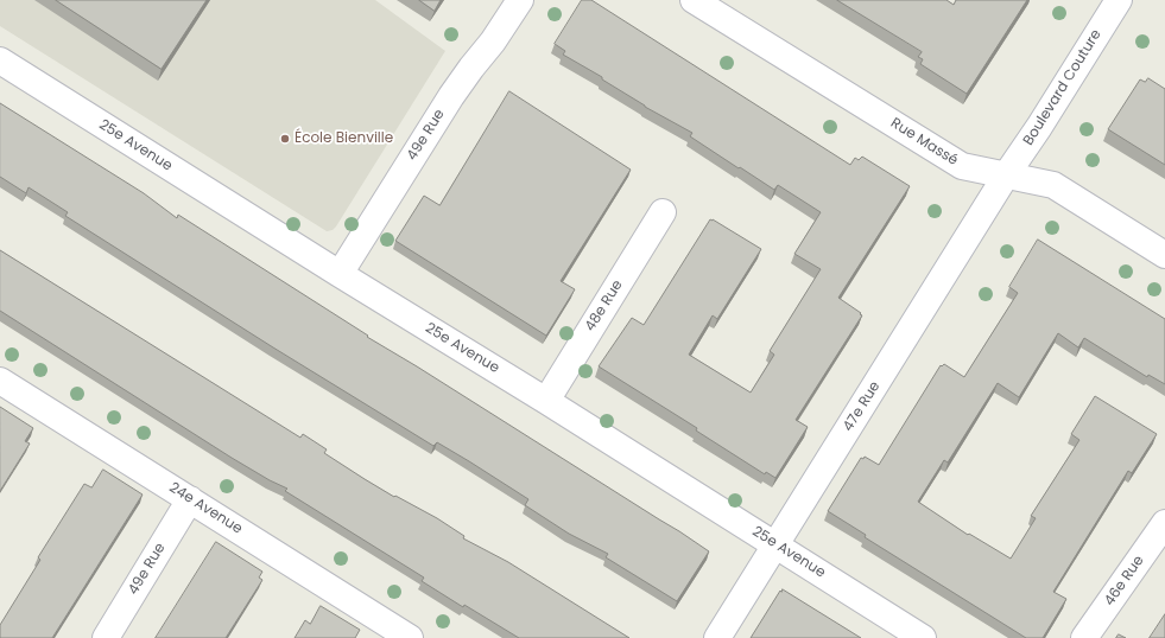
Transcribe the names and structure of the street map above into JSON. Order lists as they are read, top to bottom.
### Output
{
  "streets": {
    "street": [
      "Boulevard Couture",
      "49e Rue",
      "Rue Massé",
      "25e Avenue",
      "48e Rue",
      "47e Rue",
      "24e Avenue",
      "46e Rue"
    ]
  },
  "crossings": [
    ["Boulevard Couture", "Rue Massé"],
    ["Boulevard Couture", "47e Rue"],
    ["49e Rue", "25e Avenue"],
    ["49e Rue", "24e Avenue"],
    ["Rue Massé", "47e Rue"],
    ["25e Avenue", "48e Rue"],
    ["25e Avenue", "47e Rue"]
  ],
  "places": ["École Bienville"]
}
